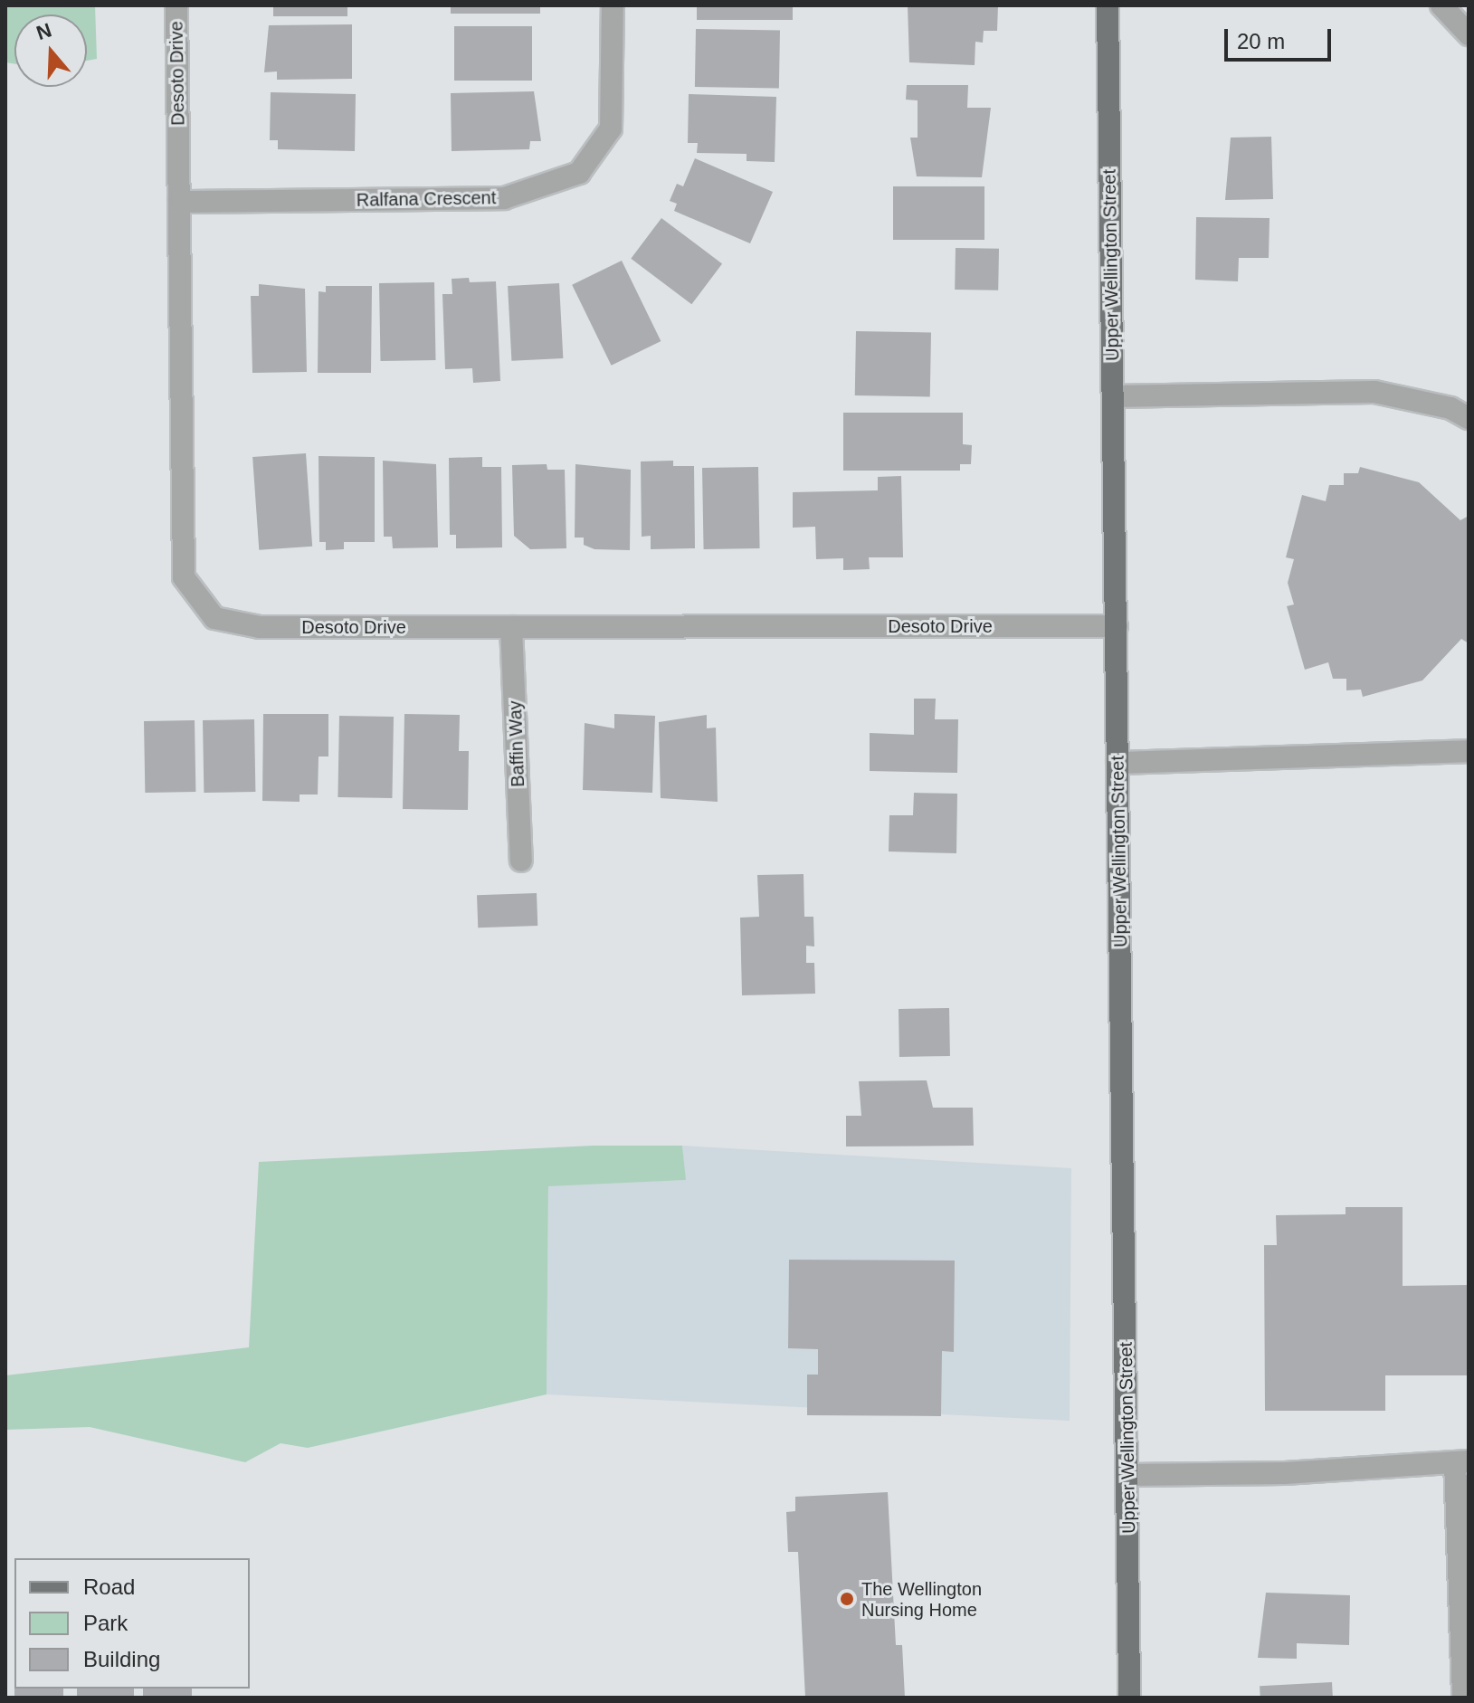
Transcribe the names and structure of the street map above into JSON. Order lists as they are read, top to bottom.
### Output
{
  "streets": {
    "main road": ["Upper Wellington Street"],
    "street": ["Desoto Drive", "Ralfana Crescent", "Baffin Way"]
  },
  "crossings": [
    ["Desoto Drive", "Ralfana Crescent"],
    ["Desoto Drive", "Upper Wellington Street"],
    ["Desoto Drive", "Baffin Way"]
  ],
  "places": ["The Wellington Nursing Home"],
  "legend": ["Road", "Park", "Building"],
  "scale_bar": "20 m",
  "north": "top"
}
